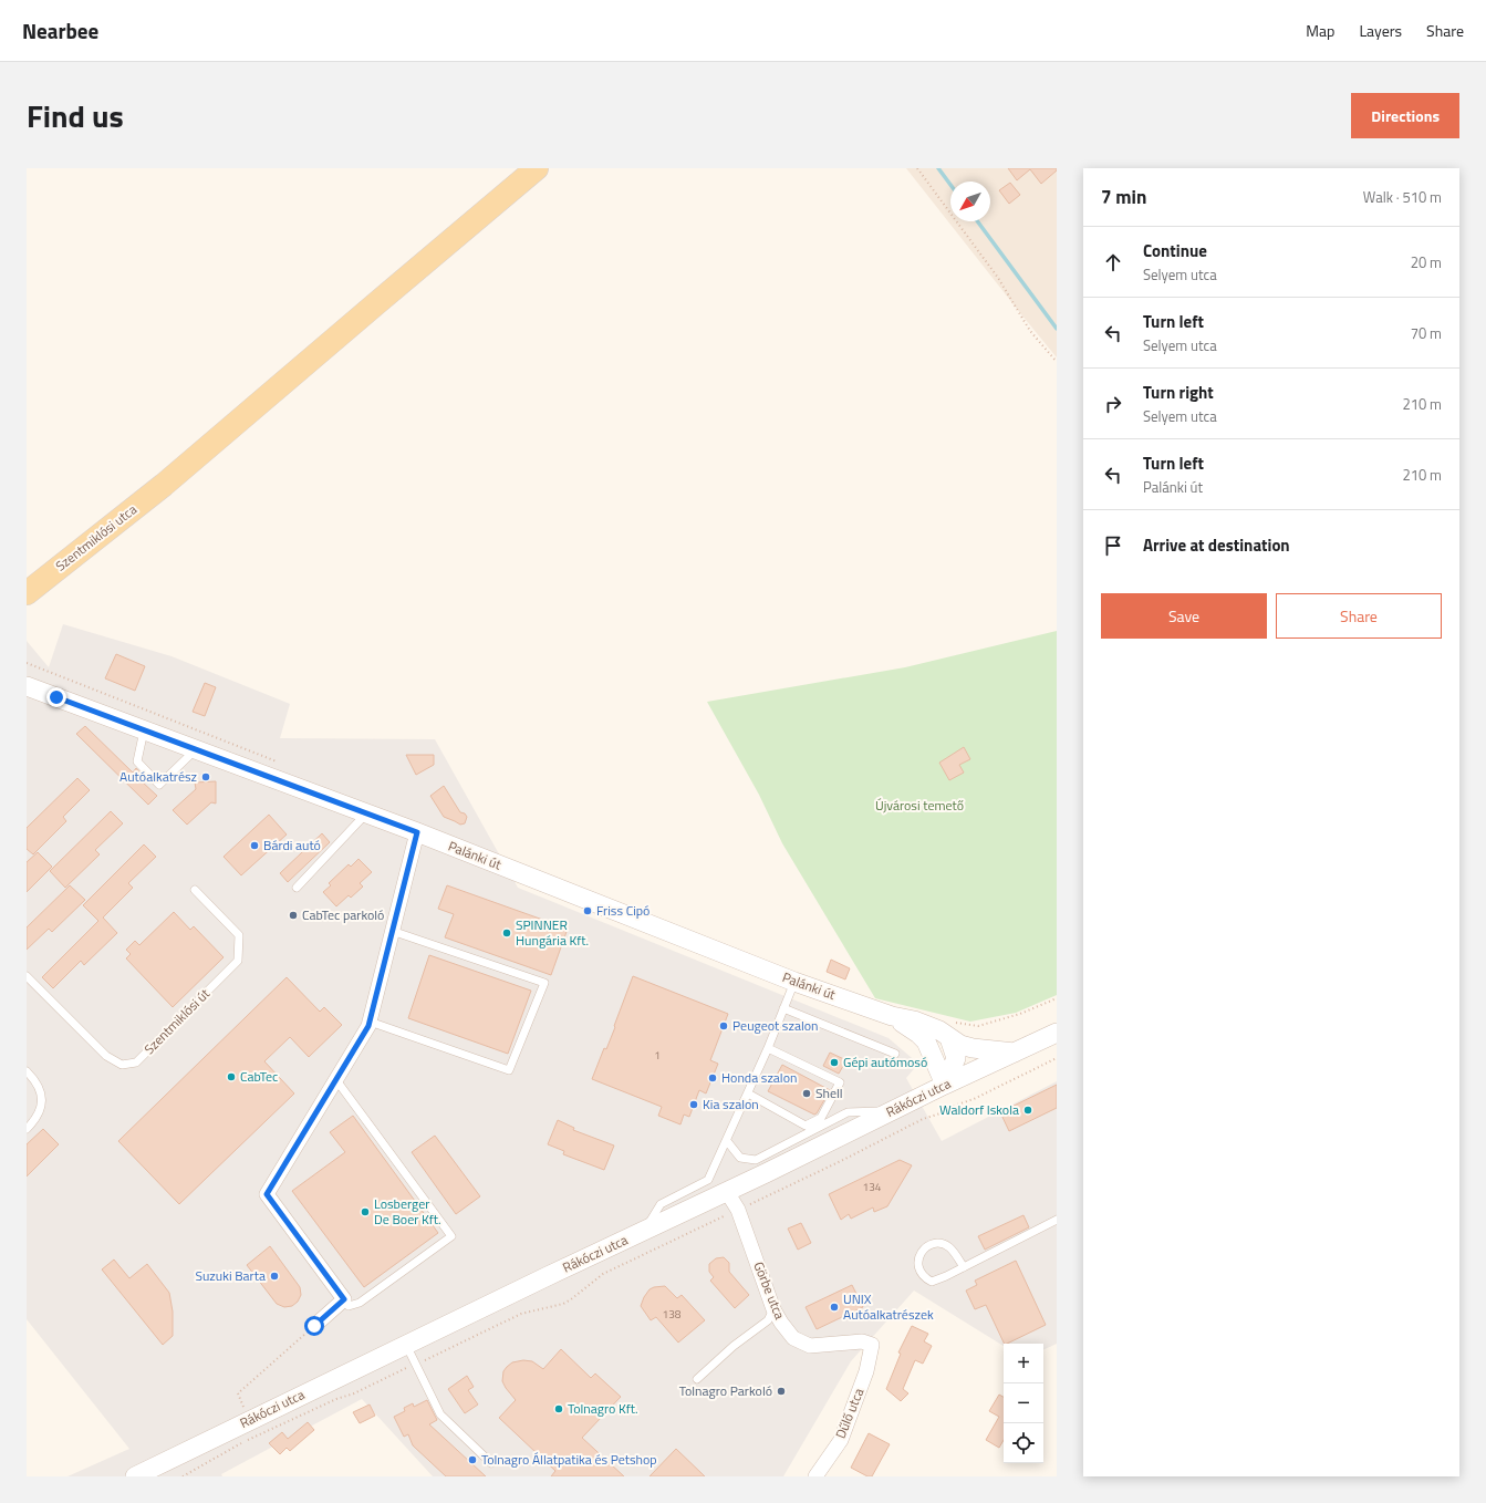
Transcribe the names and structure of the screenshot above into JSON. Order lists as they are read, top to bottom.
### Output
{
  "streets": {
    "main road": ["Szentmiklósi utca"],
    "street": [
      "Palánki út",
      "Rákóczi utca",
      "Görbe utca",
      "Dűlő utca"
    ],
    "lane": ["Szentmiklósi út"]
  },
  "crossings": [
    ["Palánki út", "Rákóczi utca"],
    ["Rákóczi utca", "Görbe utca"],
    ["Görbe utca", "Dűlő utca"]
  ],
  "parks": ["Újvárosi temető"],
  "places": [
    "Autóalkatrész",
    "Bárdi autó",
    "Friss Cipó",
    "CabTec parkoló",
    "SPINNER Hungária Kft.",
    "Peugeot szalon",
    "Gépi autómosó",
    "CabTec",
    "Honda szalon",
    "Shell",
    "Kia szalon",
    "Waldorf Iskola",
    "Losberger De Boer Kft.",
    "Suzuki Barta",
    "UNIX Autóalkatrészek",
    "Tolnagro Parkoló",
    "Tolnagro Kft.",
    "Tolnagro Állatpatika és Petshop"
  ],
  "house_numbers": ["1", "134", "138"],
  "north": "bottom left",
  "page": {
    "header": "Nearbee",
    "nav": ["Map", "Layers", "Share"],
    "title": "Find us",
    "buttons": [
      "Directions",
      ["Save", "Share"]
    ],
    "heading": ["7 min", "Walk · 510 m"],
    "list": [
      ["Continue", "Selyem utca", "20 m"],
      ["Turn left", "Selyem utca", "70 m"],
      ["Turn right", "Selyem utca", "210 m"],
      ["Turn left", "Palánki út", "210 m"],
      "Arrive at destination"
    ],
    "map_buttons": ["+", "−"]
  }
}
